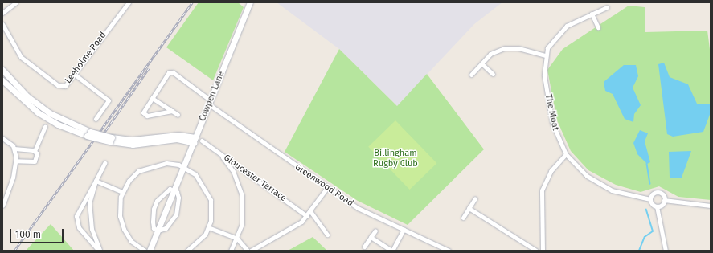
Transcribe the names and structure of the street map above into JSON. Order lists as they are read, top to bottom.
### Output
{
  "streets": {
    "street": [
      "Leeholme Road",
      "Cowpen Lane",
      "The Moat",
      "Gloucester Terrace",
      "Greenwood Road"
    ]
  },
  "crossings": [
    ["Cowpen Lane", "Greenwood Road"]
  ],
  "parks": ["Billingham Rugby Club"],
  "scale_bar": "100 m"
}
